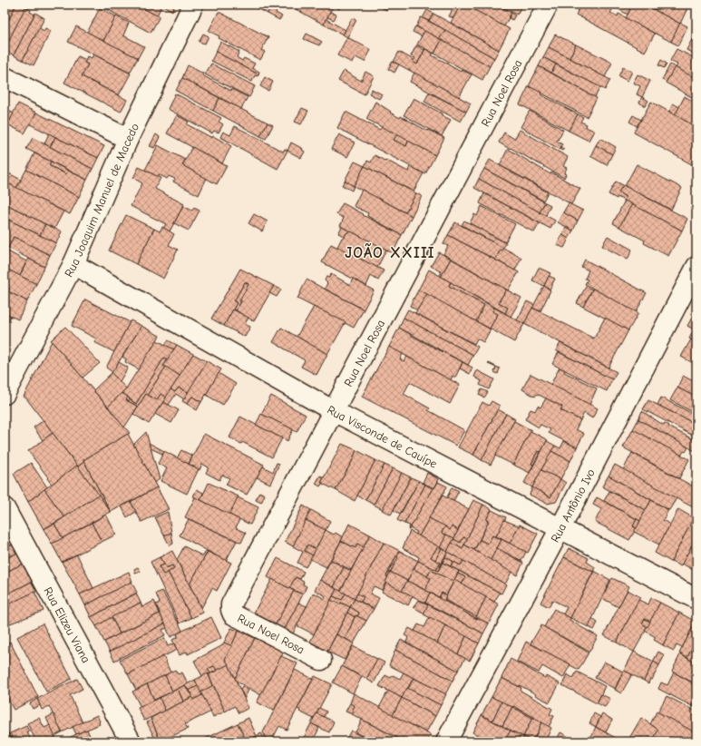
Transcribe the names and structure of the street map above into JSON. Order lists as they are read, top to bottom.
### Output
{
  "streets": {
    "street": [
      "Rua Noel Rosa",
      "Rua Joaquim Manuel de Macedo",
      "Rua Visconde de Cauípe",
      "Rua Antônio Ivo",
      "Rua Elizeu Viana"
    ]
  },
  "crossings": [
    ["Rua Noel Rosa", "Rua Visconde de Cauípe"],
    ["Rua Joaquim Manuel de Macedo", "Rua Visconde de Cauípe"],
    ["Rua Visconde de Cauípe", "Rua Antônio Ivo"]
  ],
  "districts": ["JOÃO XXIII"]
}
